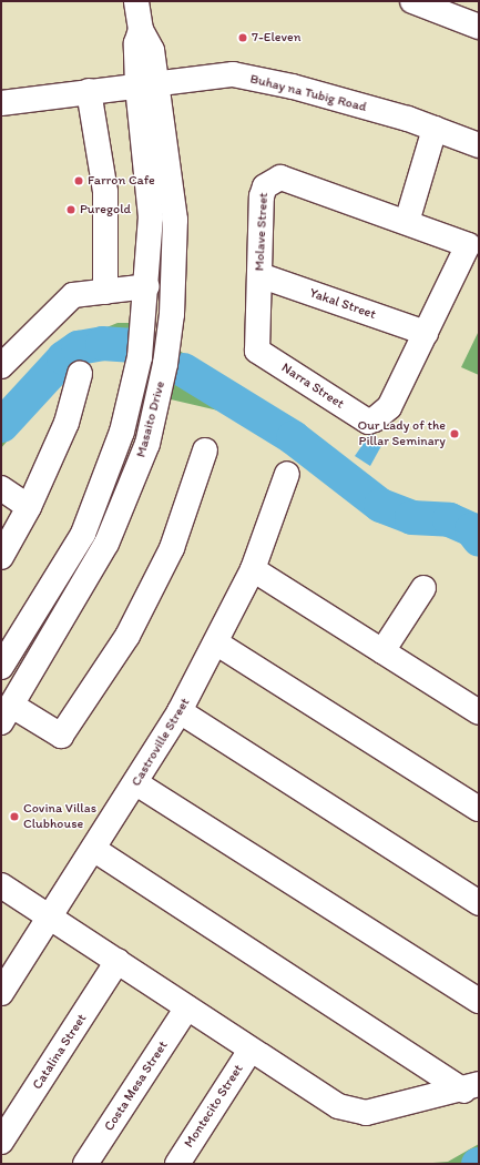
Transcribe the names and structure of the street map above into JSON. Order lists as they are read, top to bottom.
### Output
{
  "streets": {
    "street": [
      "Buhay na Tubig Road",
      "Molave Street",
      "Yakal Street",
      "Narra Street",
      "Masaito Drive",
      "Castroville Street",
      "Catalina Street",
      "Costa Mesa Street",
      "Montecito Street"
    ]
  },
  "crossings": [
    ["Buhay na Tubig Road", "Masaito Drive"],
    ["Molave Street", "Yakal Street"],
    ["Molave Street", "Narra Street"]
  ],
  "places": [
    "7-Eleven",
    "Farron Cafe",
    "Puregold",
    "Our Lady of the Pillar Seminary",
    "Covina Villas Clubhouse"
  ]
}
